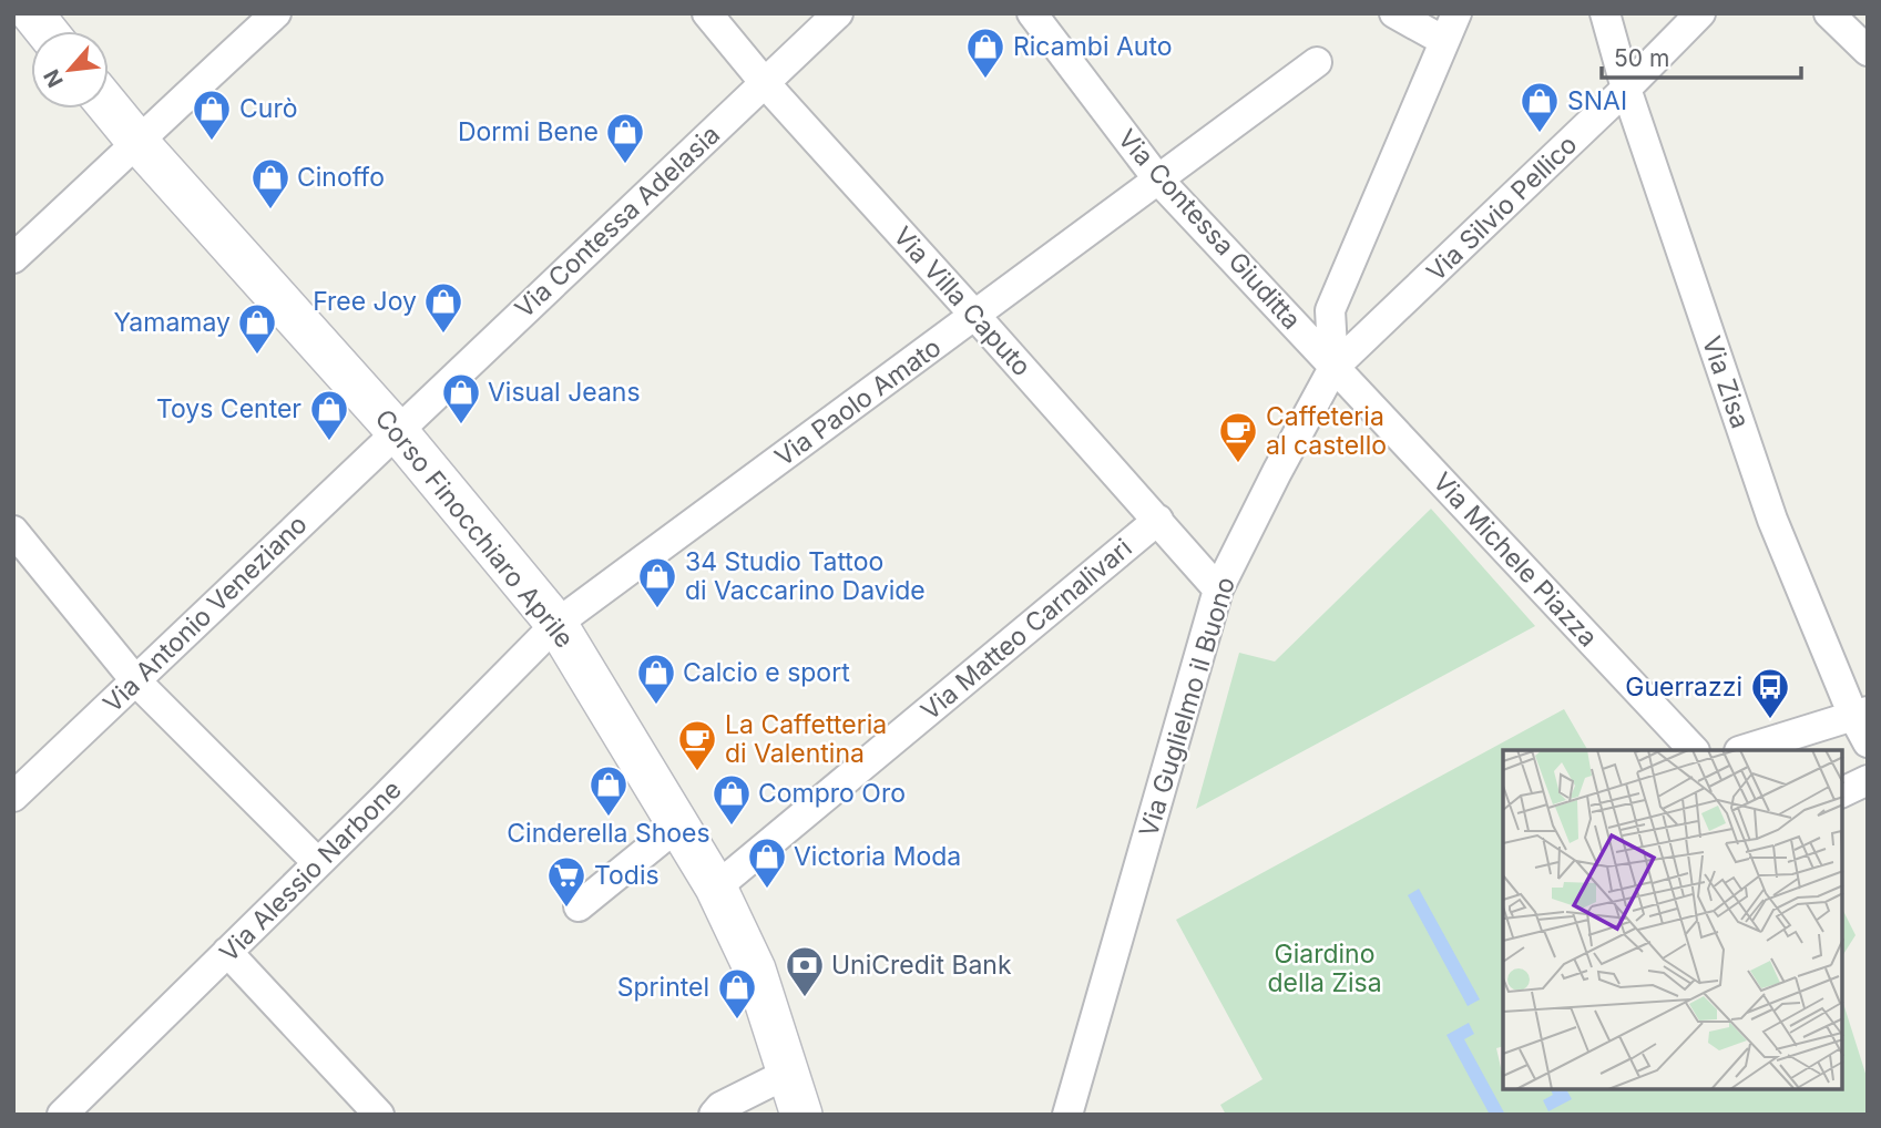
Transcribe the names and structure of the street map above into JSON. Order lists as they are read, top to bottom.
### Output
{
  "streets": {
    "street": [
      "Via Silvio Pellico",
      "Via Contessa Adelasia",
      "Via Contessa Giuditta",
      "Via Villa Caputo",
      "Via Zisa",
      "Via Paolo Amato",
      "Corso Finocchiaro Aprile",
      "Via Michele Piazza",
      "Via Antonio Veneziano",
      "Via Matteo Carnalivari",
      "Via Guglielmo il Buono",
      "Via Alessio Narbone"
    ]
  },
  "crossings": [
    ["Via Silvio Pellico", "Via Contessa Giuditta"],
    ["Via Silvio Pellico", "Via Zisa"],
    ["Via Silvio Pellico", "Via Michele Piazza"],
    ["Via Silvio Pellico", "Via Guglielmo il Buono"],
    ["Via Contessa Adelasia", "Via Villa Caputo"],
    ["Via Contessa Adelasia", "Corso Finocchiaro Aprile"],
    ["Via Contessa Adelasia", "Via Antonio Veneziano"],
    ["Via Contessa Giuditta", "Via Paolo Amato"],
    ["Via Contessa Giuditta", "Via Michele Piazza"],
    ["Via Contessa Giuditta", "Via Guglielmo il Buono"],
    ["Via Villa Caputo", "Via Paolo Amato"],
    ["Via Villa Caputo", "Via Matteo Carnalivari"],
    ["Via Villa Caputo", "Via Guglielmo il Buono"],
    ["Via Paolo Amato", "Corso Finocchiaro Aprile"],
    ["Via Paolo Amato", "Via Alessio Narbone"],
    ["Corso Finocchiaro Aprile", "Via Antonio Veneziano"],
    ["Corso Finocchiaro Aprile", "Via Matteo Carnalivari"],
    ["Corso Finocchiaro Aprile", "Via Alessio Narbone"],
    ["Via Michele Piazza", "Via Guglielmo il Buono"]
  ],
  "parks": ["Giardino della Zisa"],
  "places": {
    "shop": [
      "Ricambi Auto",
      "SNAI",
      "Curò",
      "Dormi Bene",
      "Cinoffo",
      "Free Joy",
      "Yamamay",
      "Visual Jeans",
      "Toys Center",
      "34 Studio Tattoo di Vaccarino Davide",
      "Calcio e sport",
      "Cinderella Shoes",
      "Compro Oro",
      "Victoria Moda",
      "Sprintel"
    ],
    "cafe": ["Caffeteria al castello", "La Caffetteria di Valentina"],
    "bus stop": ["Guerrazzi"],
    "supermarket": ["Todis"],
    "bank": ["UniCredit Bank"]
  },
  "scale_bar": "50 m",
  "north": "bottom left"
}
